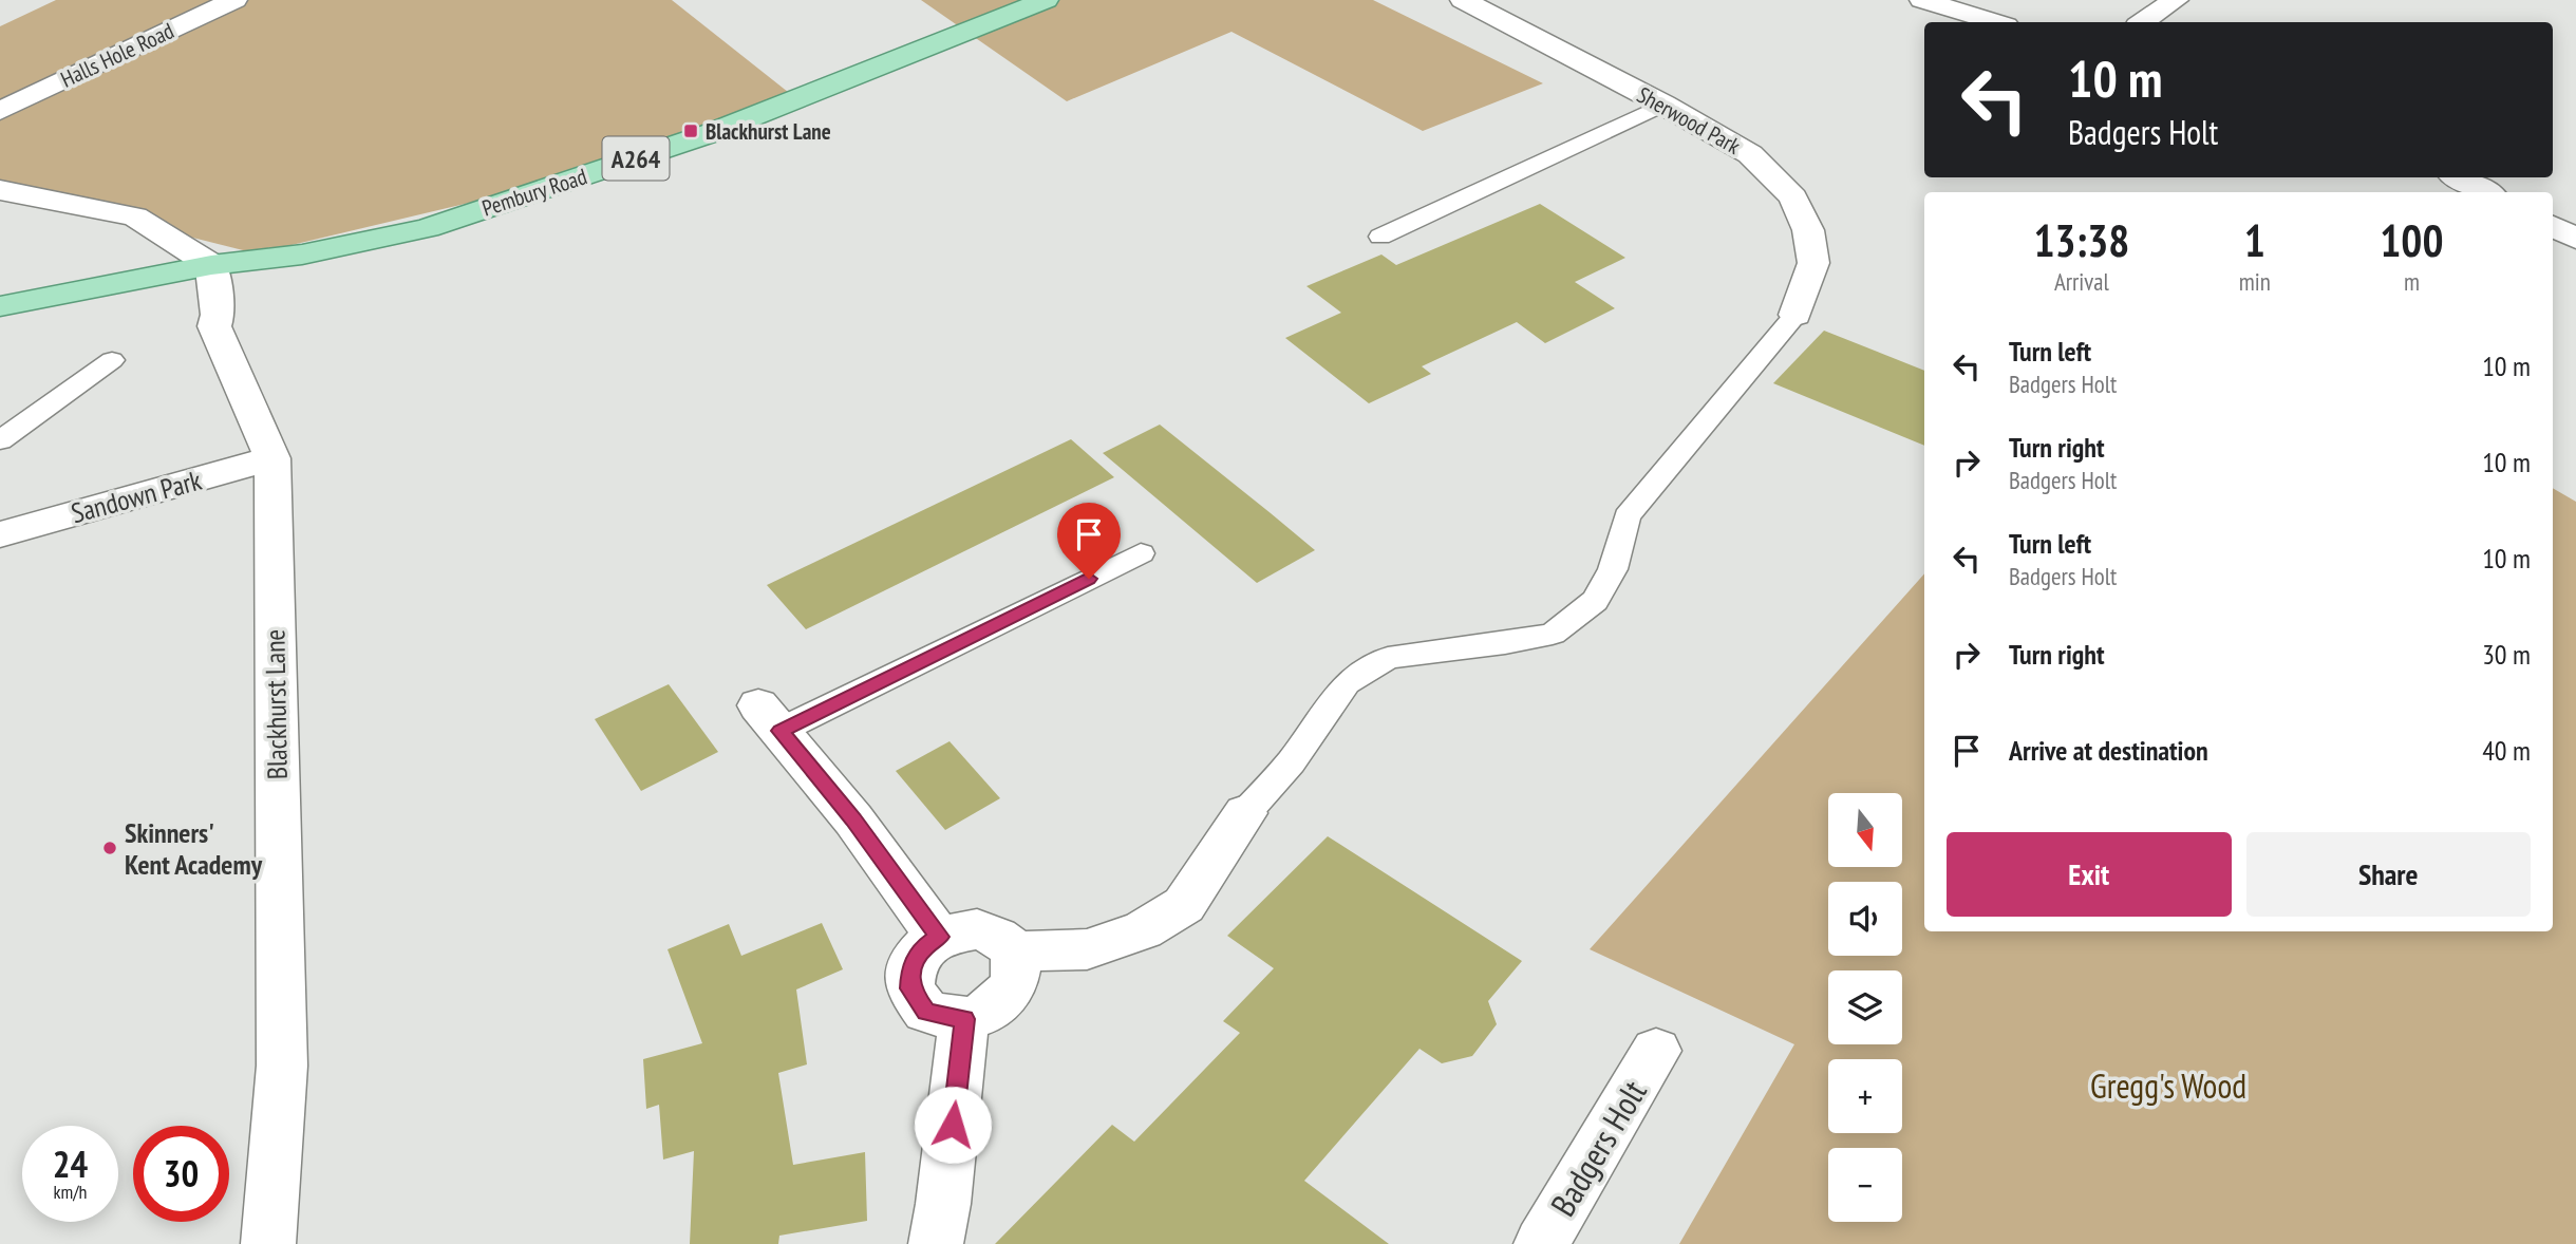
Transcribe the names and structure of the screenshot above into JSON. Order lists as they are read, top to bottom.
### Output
{
  "streets": {
    "main road": ["A264", "Pembury Road"],
    "street": [
      "Halls Hole Road",
      "Sherwood Park",
      "Sandown Park",
      "Blackhurst Lane",
      "Badgers Holt"
    ]
  },
  "crossings": [
    ["Pembury Road", "Blackhurst Lane"],
    ["Sandown Park", "Blackhurst Lane"]
  ],
  "parks": ["Gregg's Wood"],
  "places": {
    "transit": ["Blackhurst Lane"],
    "other": ["Skinners' Kent Academy"]
  },
  "north": "bottom",
  "page": {
    "turn": ["10 m", "Badgers Holt"],
    "eta": [
      "13:38",
      "Arrival",
      "1",
      "min",
      "100",
      "m"
    ],
    "list": [
      {
        "name": "Turn left",
        "note": "Badgers Holt",
        "value": "10 m"
      },
      {
        "name": "Turn right",
        "note": "Badgers Holt",
        "value": "10 m"
      },
      {
        "name": "Turn left",
        "note": "Badgers Holt",
        "value": "10 m"
      },
      {
        "name": "Turn right",
        "value": "30 m"
      },
      {
        "name": "Arrive at destination",
        "value": "40 m"
      }
    ],
    "map_buttons": ["+", "−"],
    "buttons": ["Exit", "Share"],
    "speed": "24 km/h",
    "limit": "30"
  }
}
